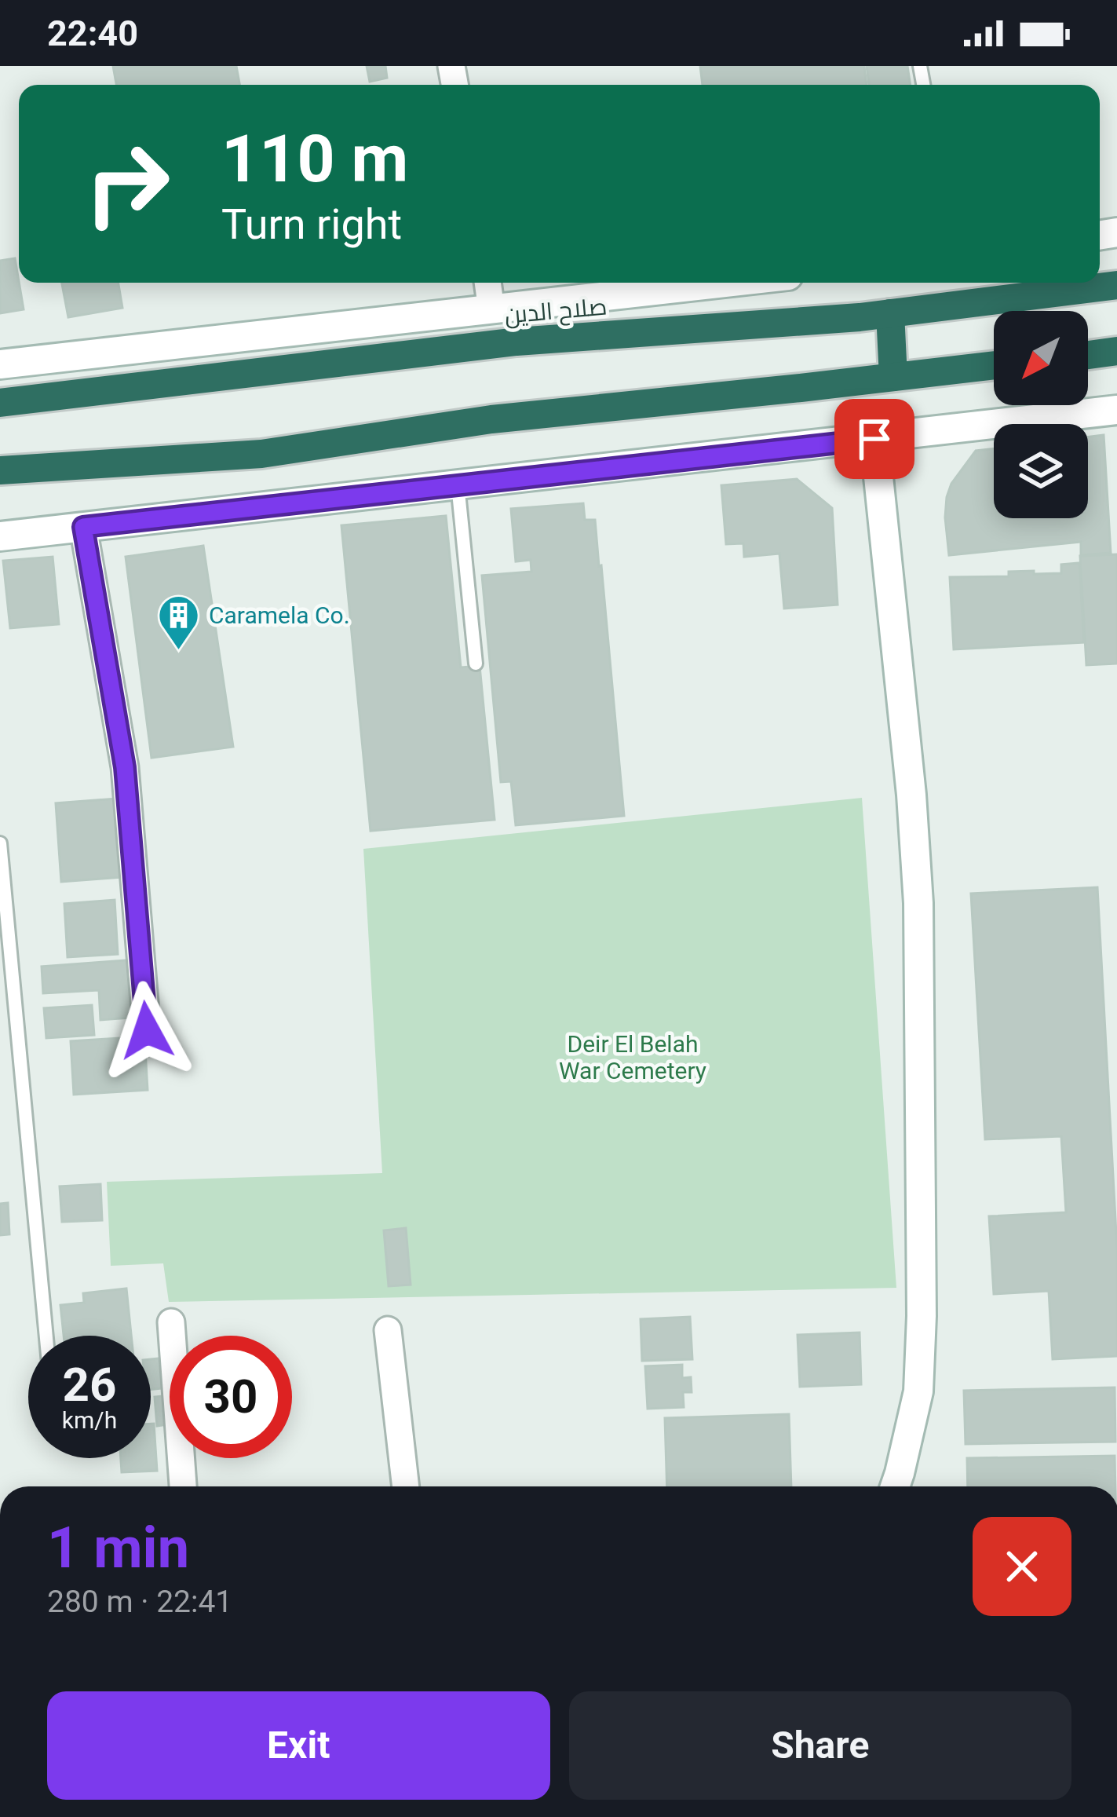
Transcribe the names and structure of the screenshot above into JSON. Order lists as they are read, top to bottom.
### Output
{
  "streets": {
    "highway": ["صلاح الدين"]
  },
  "parks": ["Deir El Belah War Cemetery"],
  "places": {
    "building": ["Caramela Co."]
  },
  "north": "bottom left",
  "page": {
    "status": "22:40",
    "turn": ["110 m", "Turn right"],
    "speed": "26 km/h",
    "limit": "30",
    "heading": ["1 min", "280 m · 22:41"],
    "buttons": ["Exit", "Share"]
  }
}
